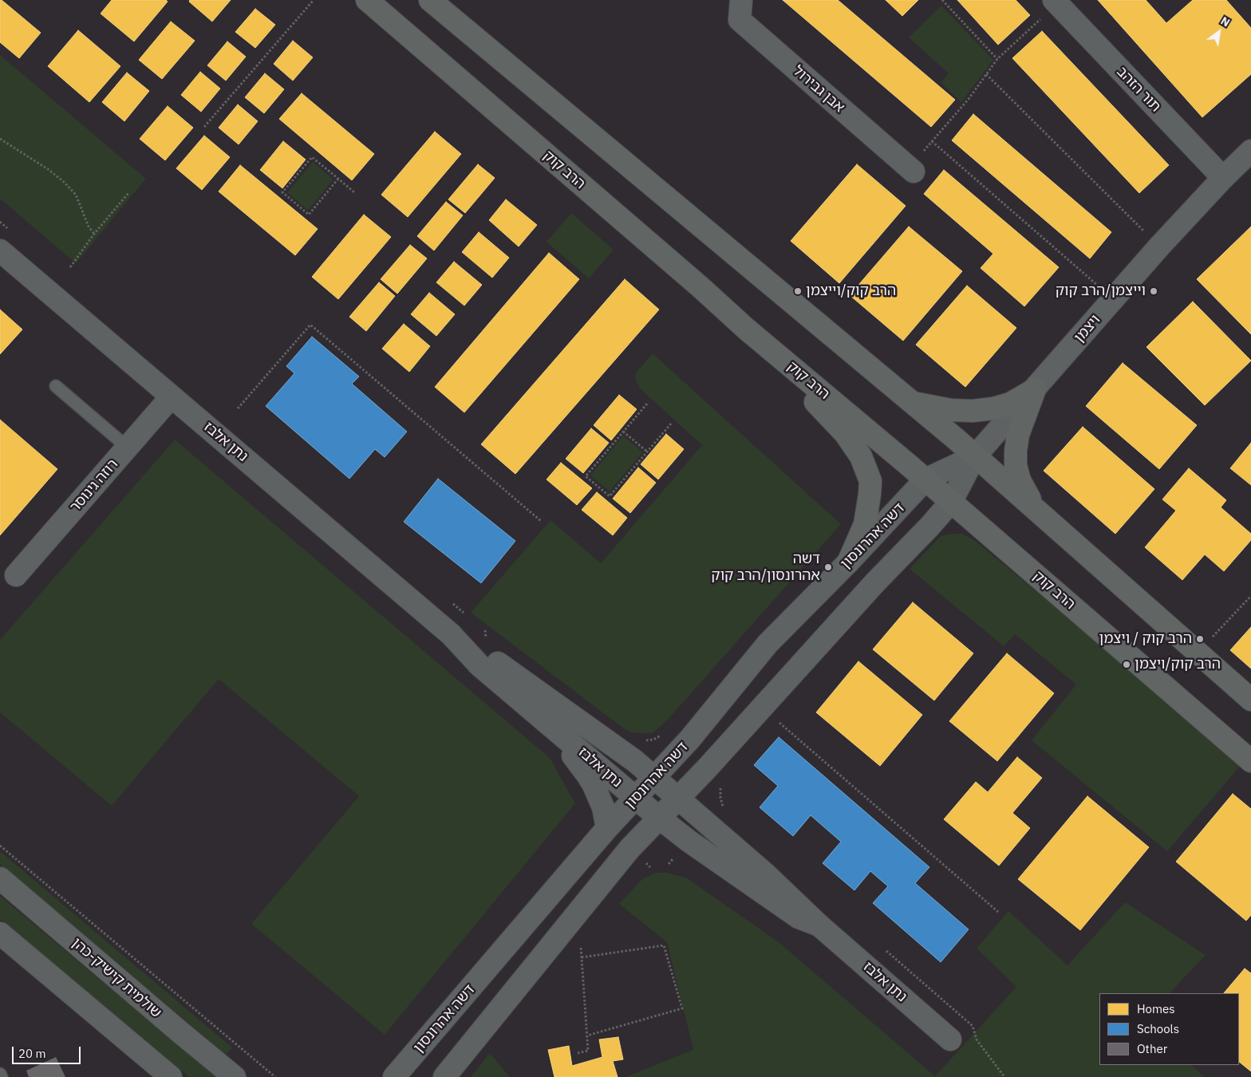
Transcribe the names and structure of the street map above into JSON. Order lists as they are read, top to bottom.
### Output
{
  "streets": {
    "main road": ["הרב קוק"],
    "street": [
      "אבן גבירול",
      "תור הזהב",
      "ויצמן",
      "נתן אלבז",
      "רוזה גינוסר",
      "דשה אהרונסון",
      "שולמית קישיק-כהן"
    ]
  },
  "crossings": [
    ["תור הזהב", "ויצמן"],
    ["הרב קוק", "ויצמן"],
    ["הרב קוק", "דשה אהרונסון"],
    ["ויצמן", "דשה אהרונסון"],
    ["נתן אלבז", "רוזה גינוסר"],
    ["נתן אלבז", "דשה אהרונסון"]
  ],
  "places": [
    "הרב קוק/וייצמן",
    "וייצמן/הרב קוק",
    "דשה אהרונסון/הרב קוק",
    "הרב קוק / ויצמן",
    "הרב קוק/ויצמן"
  ],
  "legend": ["Homes", "Schools", "Other"],
  "scale_bar": "20 m",
  "north": "top right"
}
